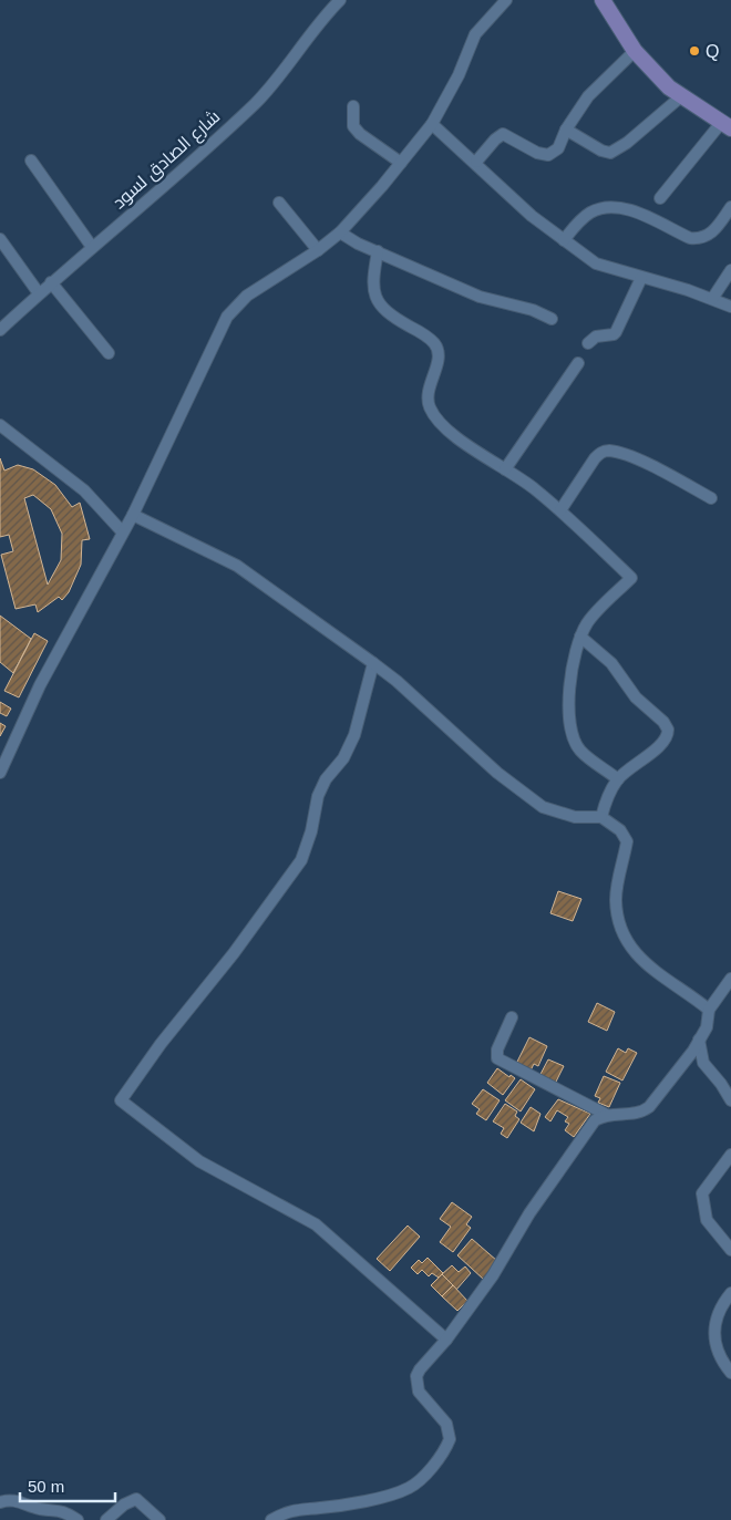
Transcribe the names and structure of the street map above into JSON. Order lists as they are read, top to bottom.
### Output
{
  "streets": {
    "street": ["شارع الصادق لسود"]
  },
  "places": ["Q"],
  "scale_bar": "50 m"
}
